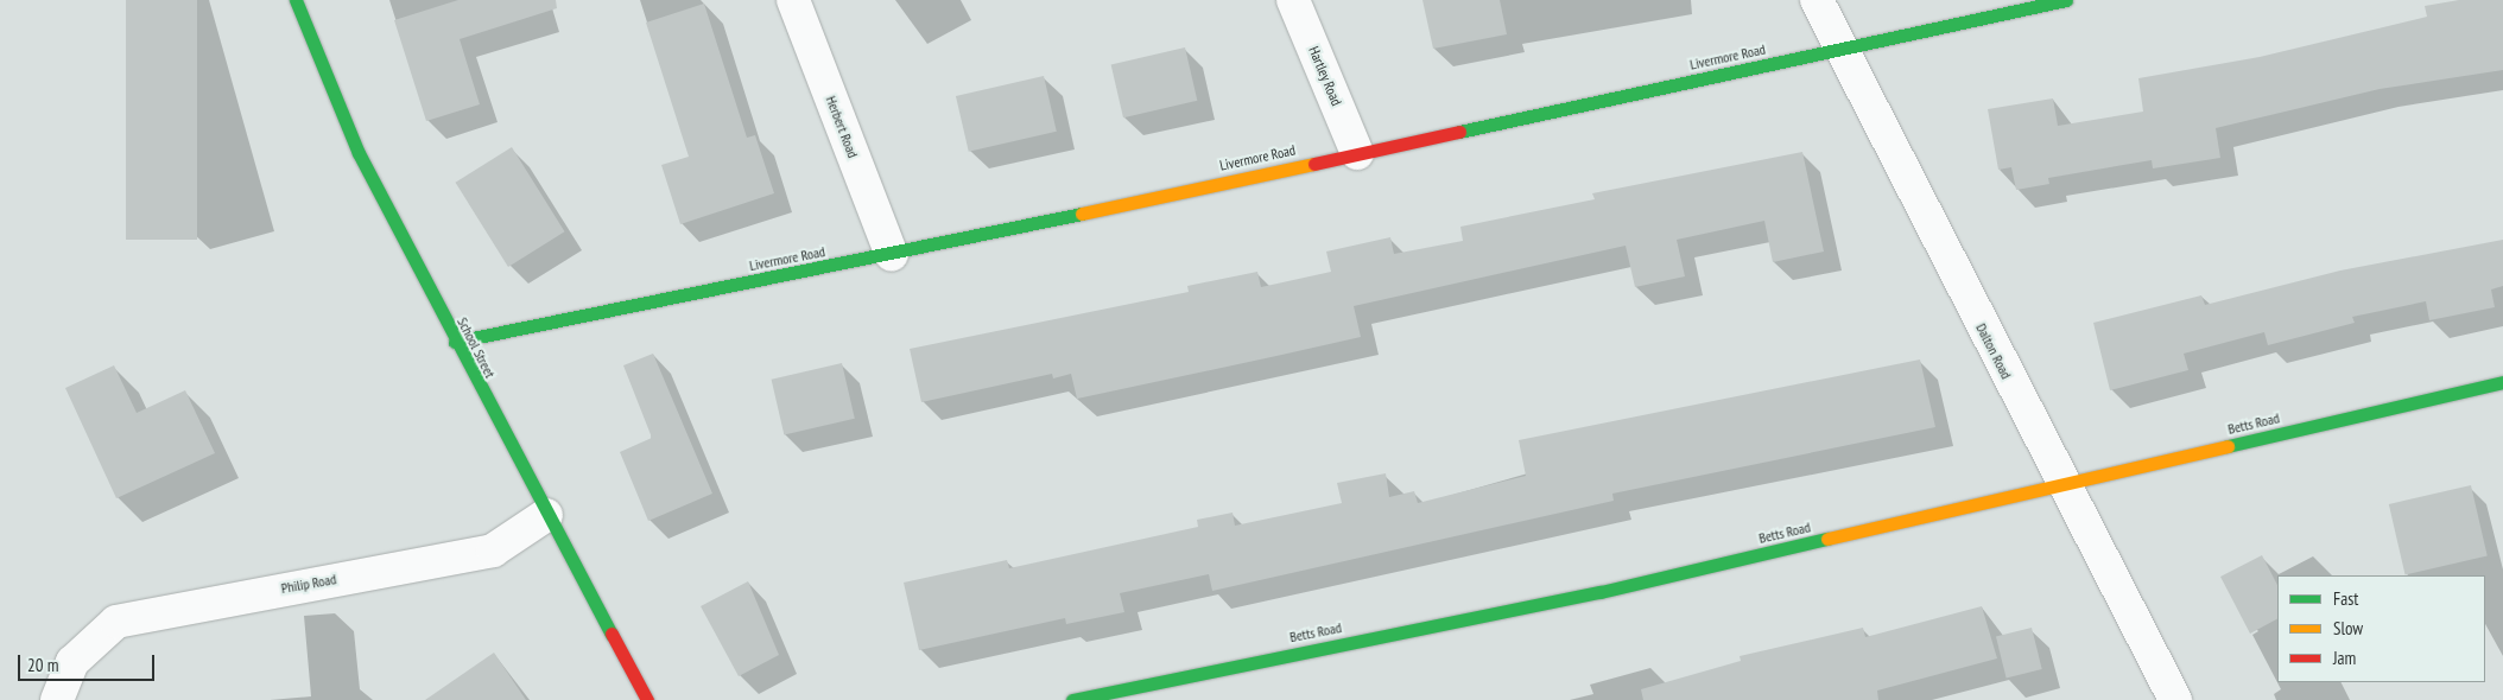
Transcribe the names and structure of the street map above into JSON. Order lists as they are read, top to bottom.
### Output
{
  "streets": {
    "street": [
      "Livermore Road",
      "Hartley Road",
      "Herbert Road",
      "School Street",
      "Dalton Road",
      "Betts Road",
      "Philip Road"
    ]
  },
  "crossings": [
    ["Livermore Road", "Hartley Road"],
    ["Livermore Road", "Herbert Road"],
    ["Livermore Road", "School Street"],
    ["Livermore Road", "Dalton Road"],
    ["School Street", "Philip Road"],
    ["Dalton Road", "Betts Road"]
  ],
  "legend": ["Fast", "Slow", "Jam"],
  "scale_bar": "20 m"
}
